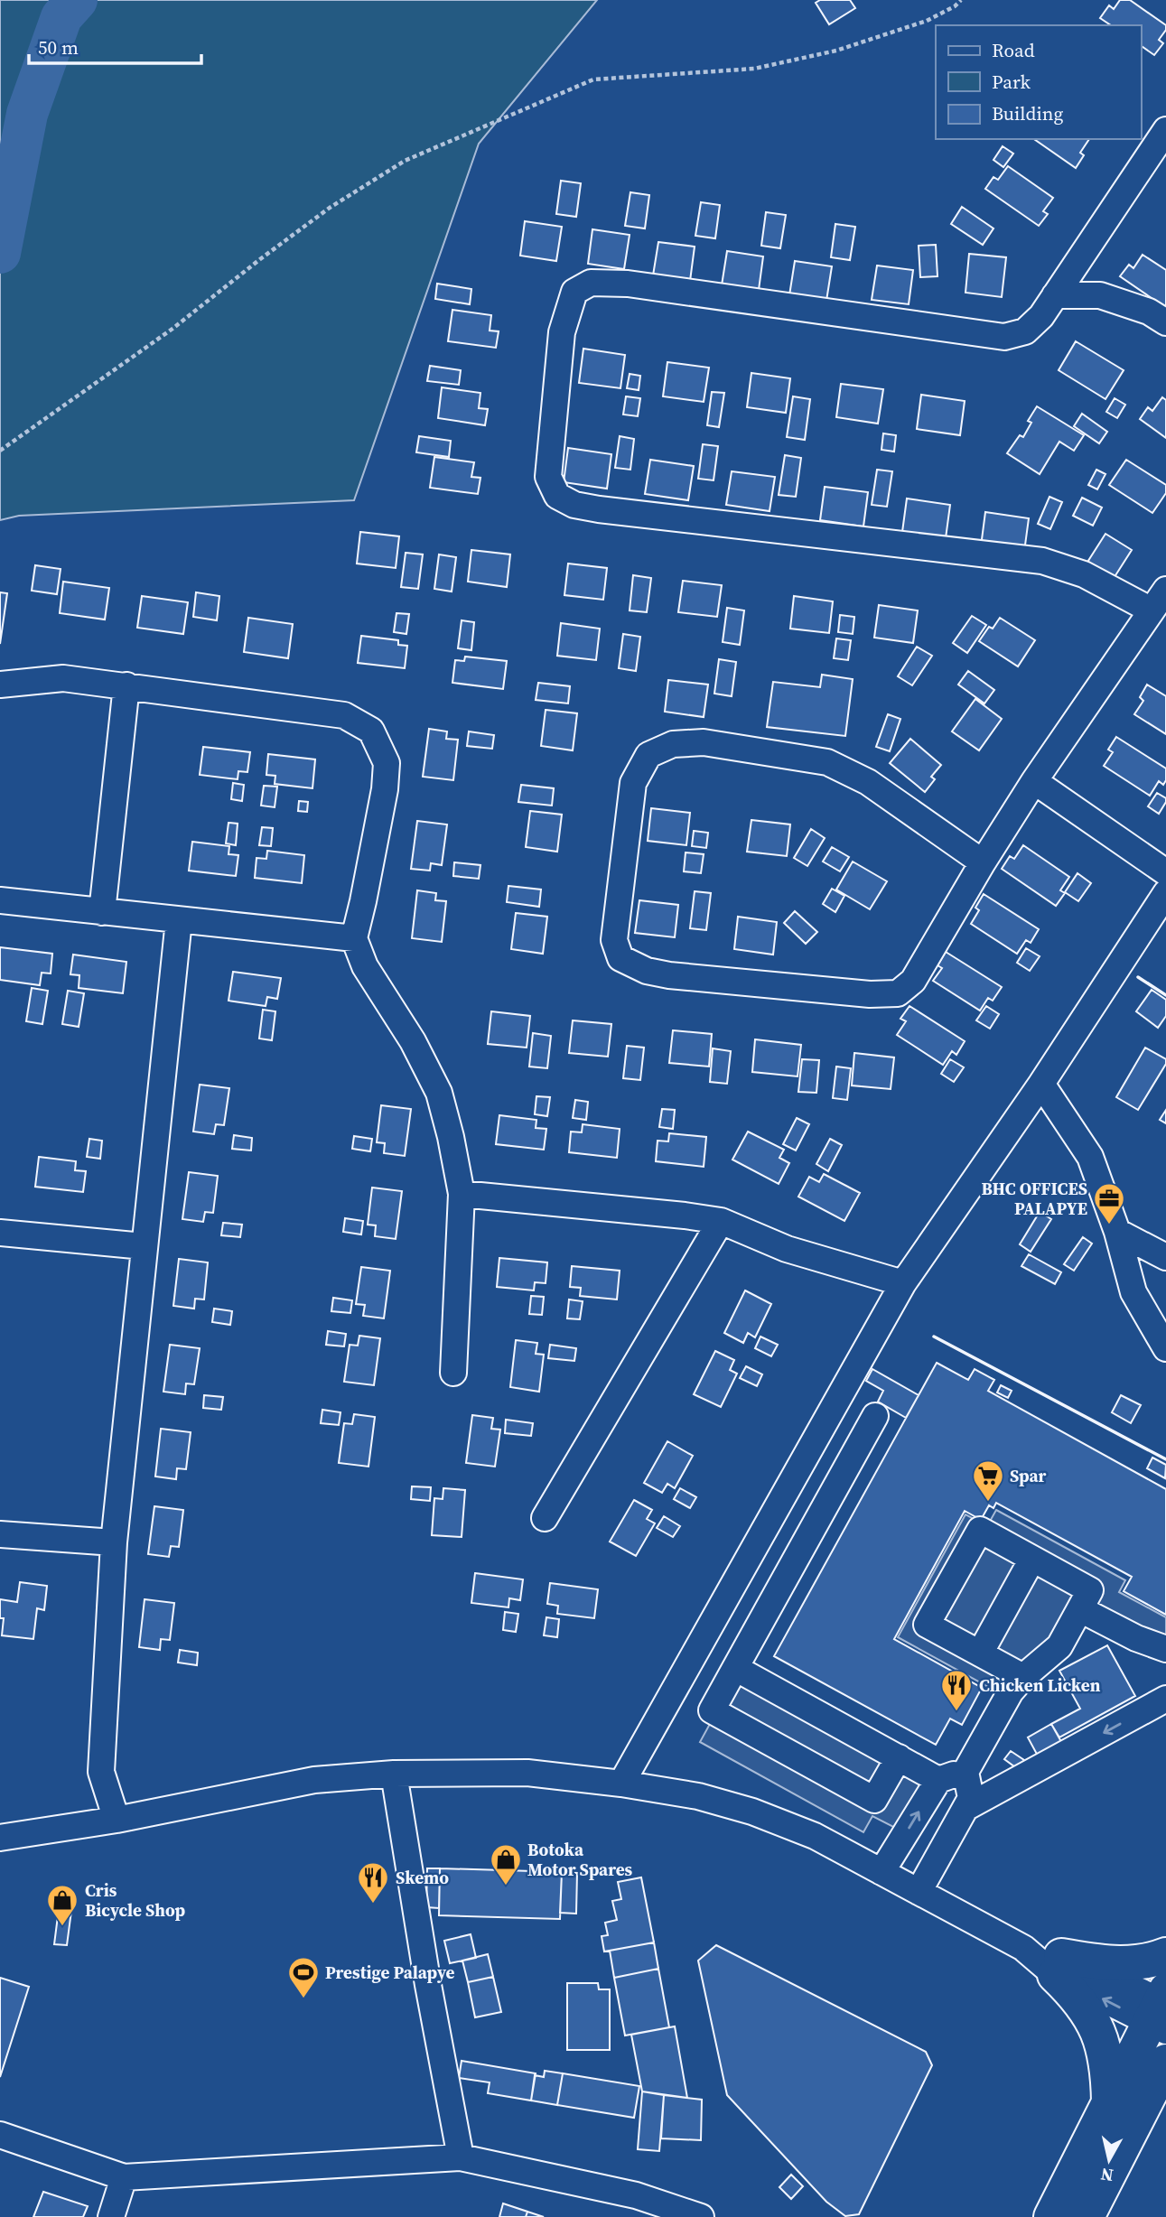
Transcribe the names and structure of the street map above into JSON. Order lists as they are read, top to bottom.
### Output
{
  "places": {
    "office": ["BHC OFFICES PALAPYE"],
    "supermarket": ["Spar"],
    "restaurant": ["Chicken Licken", "Skemo"],
    "shop": ["Botoka Motor Spares", "Cris Bicycle Shop"],
    "sports": ["Prestige Palapye"]
  },
  "legend": ["Road", "Park", "Building"],
  "scale_bar": "50 m",
  "north": "bottom"
}
